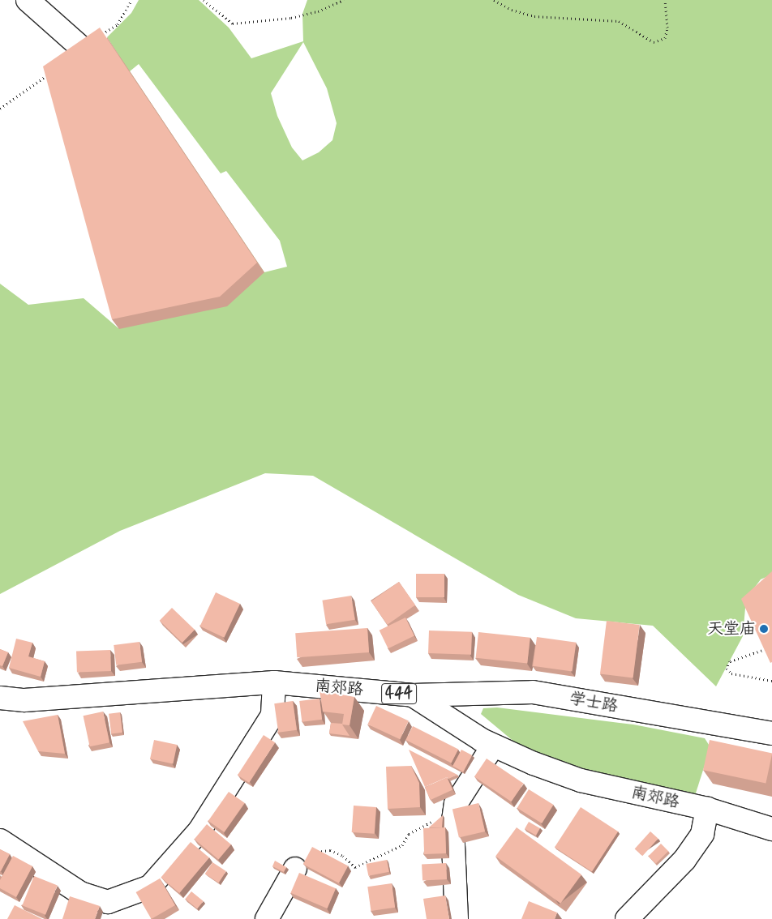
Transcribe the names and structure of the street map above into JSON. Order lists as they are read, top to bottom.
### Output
{
  "streets": {
    "main road": ["南郊路", "444", "学士路"]
  },
  "crossings": [
    ["南郊路", "学士路"]
  ],
  "places": ["天堂庙"]
}
